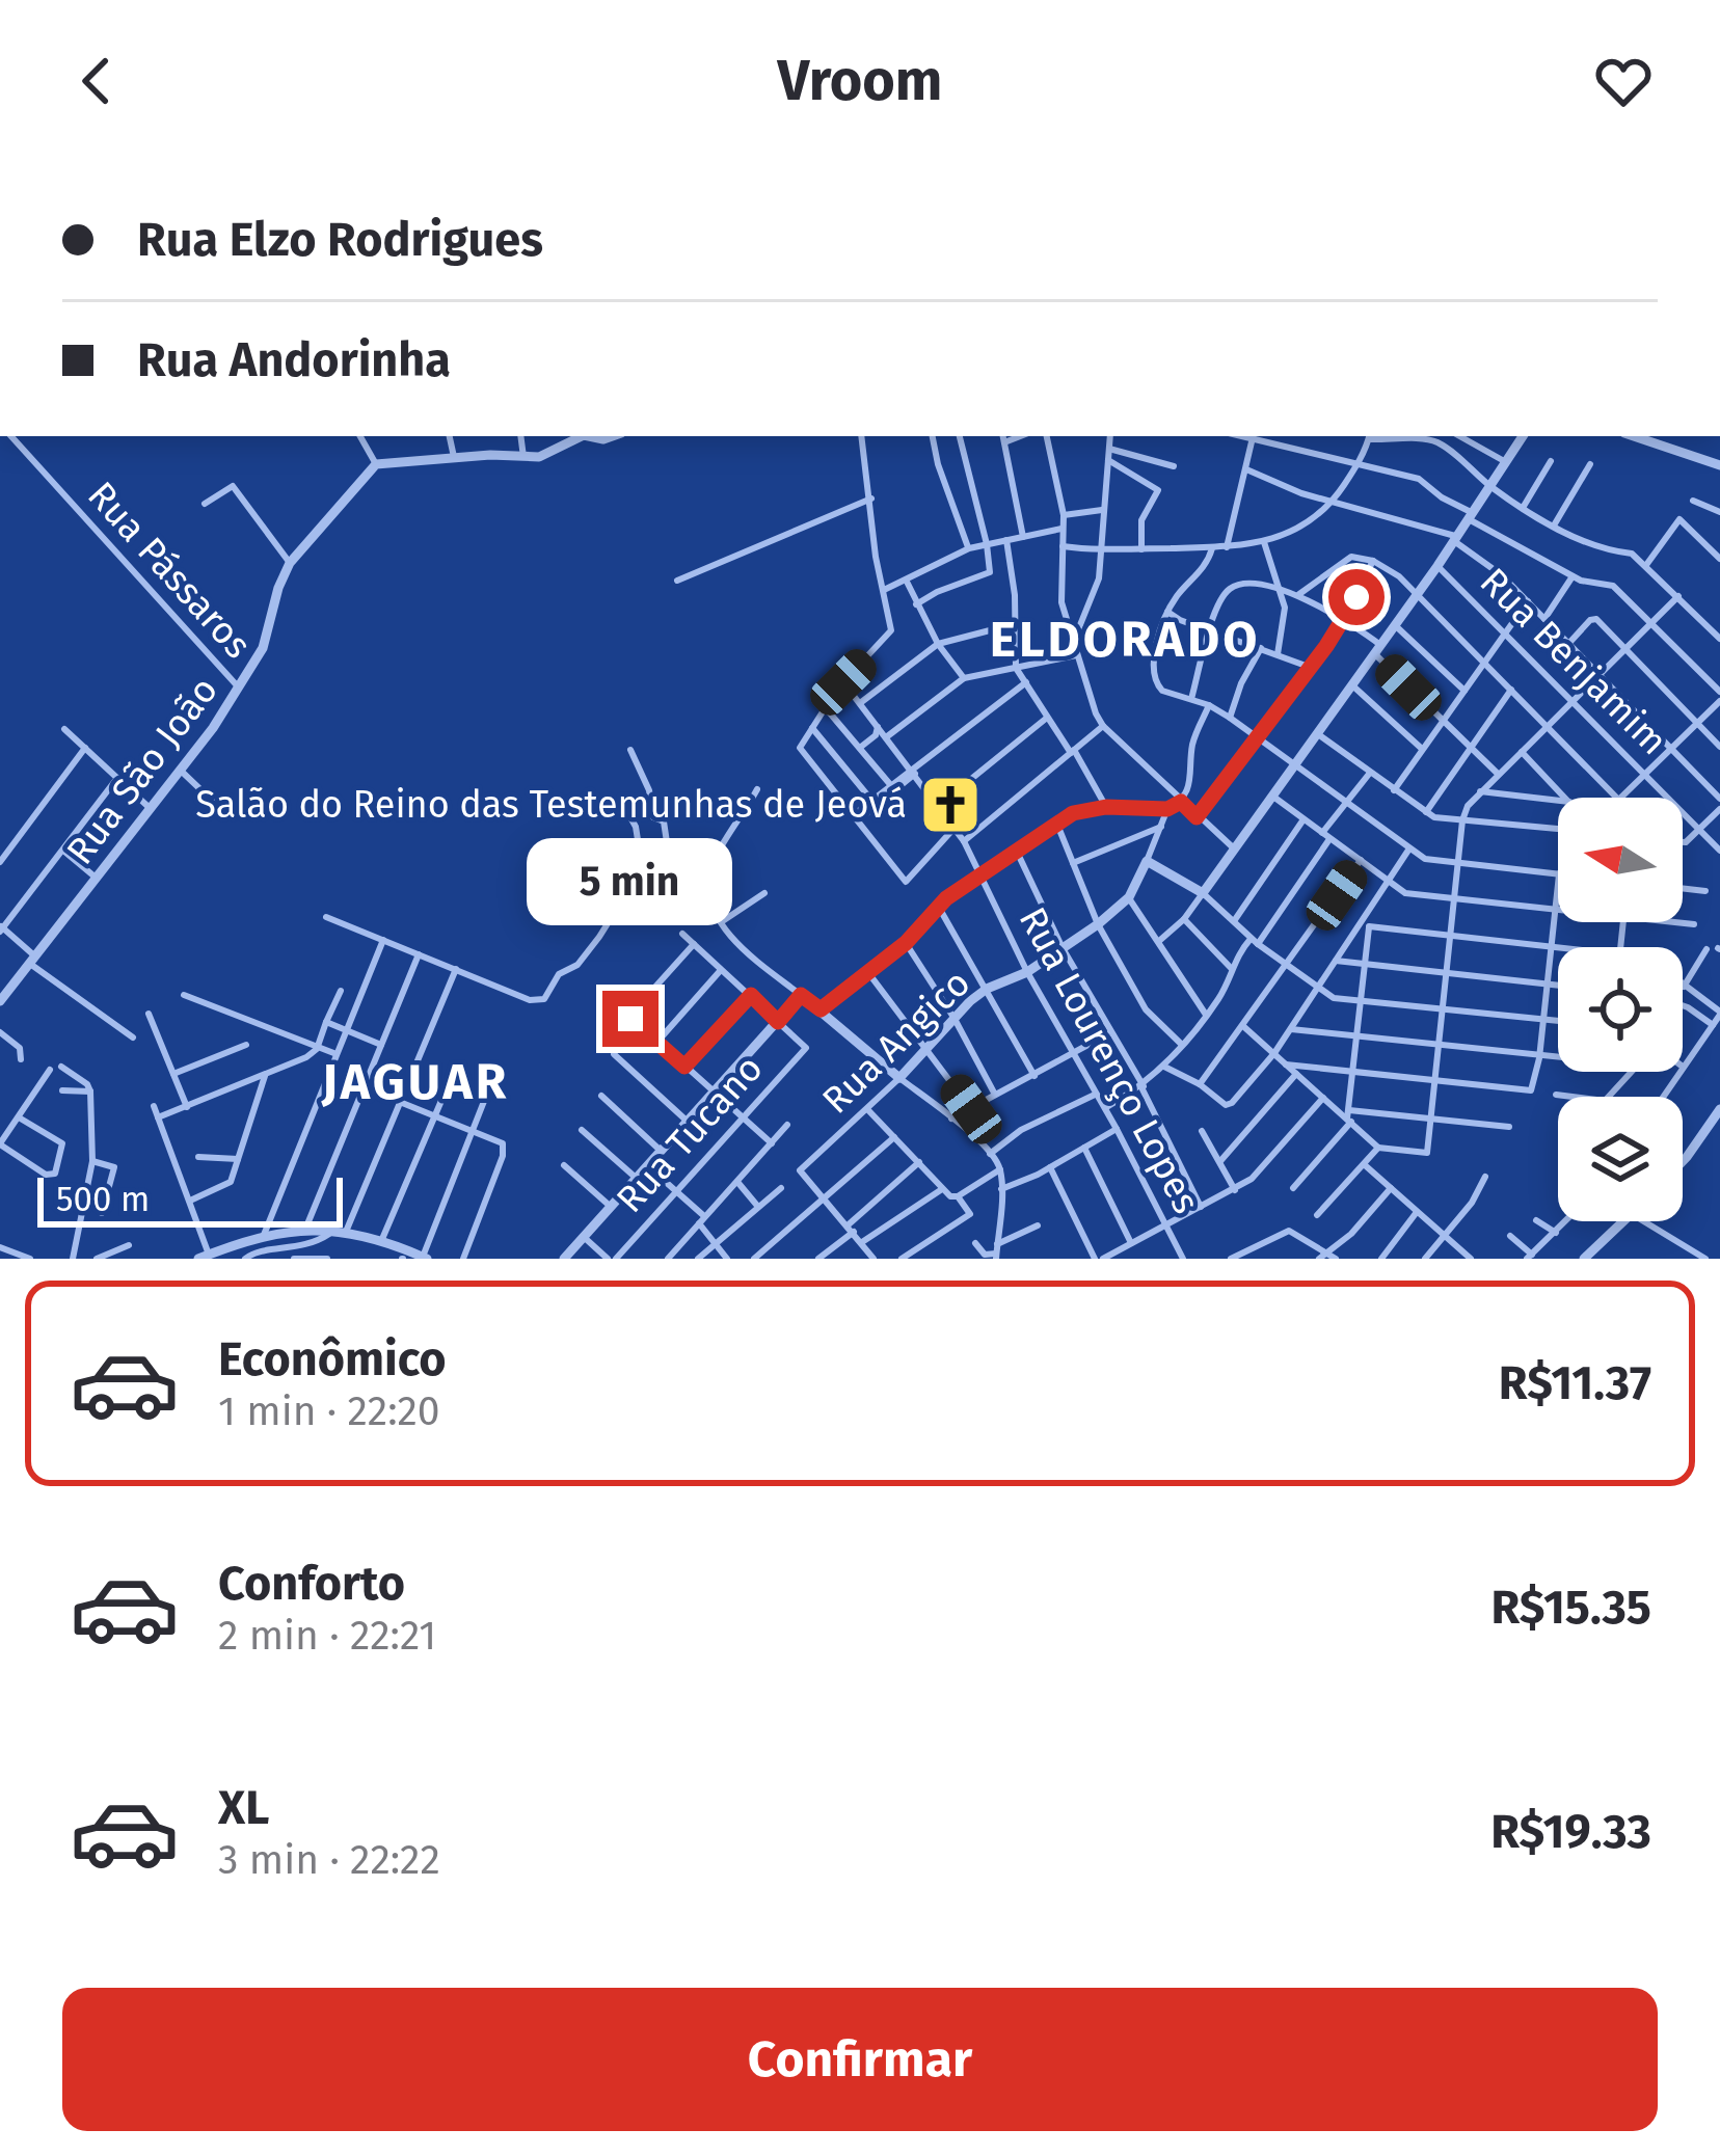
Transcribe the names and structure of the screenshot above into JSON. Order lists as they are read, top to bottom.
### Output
{
  "streets": {
    "street": [
      "Rua Pássaros",
      "Rua Benjamim",
      "Rua São João",
      "Rua Angico",
      "Rua Lourenço Lopes",
      "Rua Tucano"
    ]
  },
  "crossings": [
    ["Rua Pássaros", "Rua São João"],
    ["Rua Angico", "Rua Lourenço Lopes"]
  ],
  "districts": ["ELDORADO", "JAGUAR"],
  "places": {
    "church": ["Salão do Reino das Testemunhas de Jeová"]
  },
  "scale_bar": "500 m",
  "north": "left",
  "page": {
    "header": "Vroom",
    "banner": ["Rua Elzo Rodrigues", "Rua Andorinha"],
    "bubble": "5 min",
    "scale": "500 m",
    "list": [
      {
        "name": "Econômico",
        "note": "1 min · 22:20",
        "value": "R$11.37"
      },
      {
        "name": "Conforto",
        "note": "2 min · 22:21",
        "value": "R$15.35"
      },
      {
        "name": "XL",
        "note": "3 min · 22:22",
        "value": "R$19.33"
      }
    ],
    "buttons": "Confirmar"
  }
}
